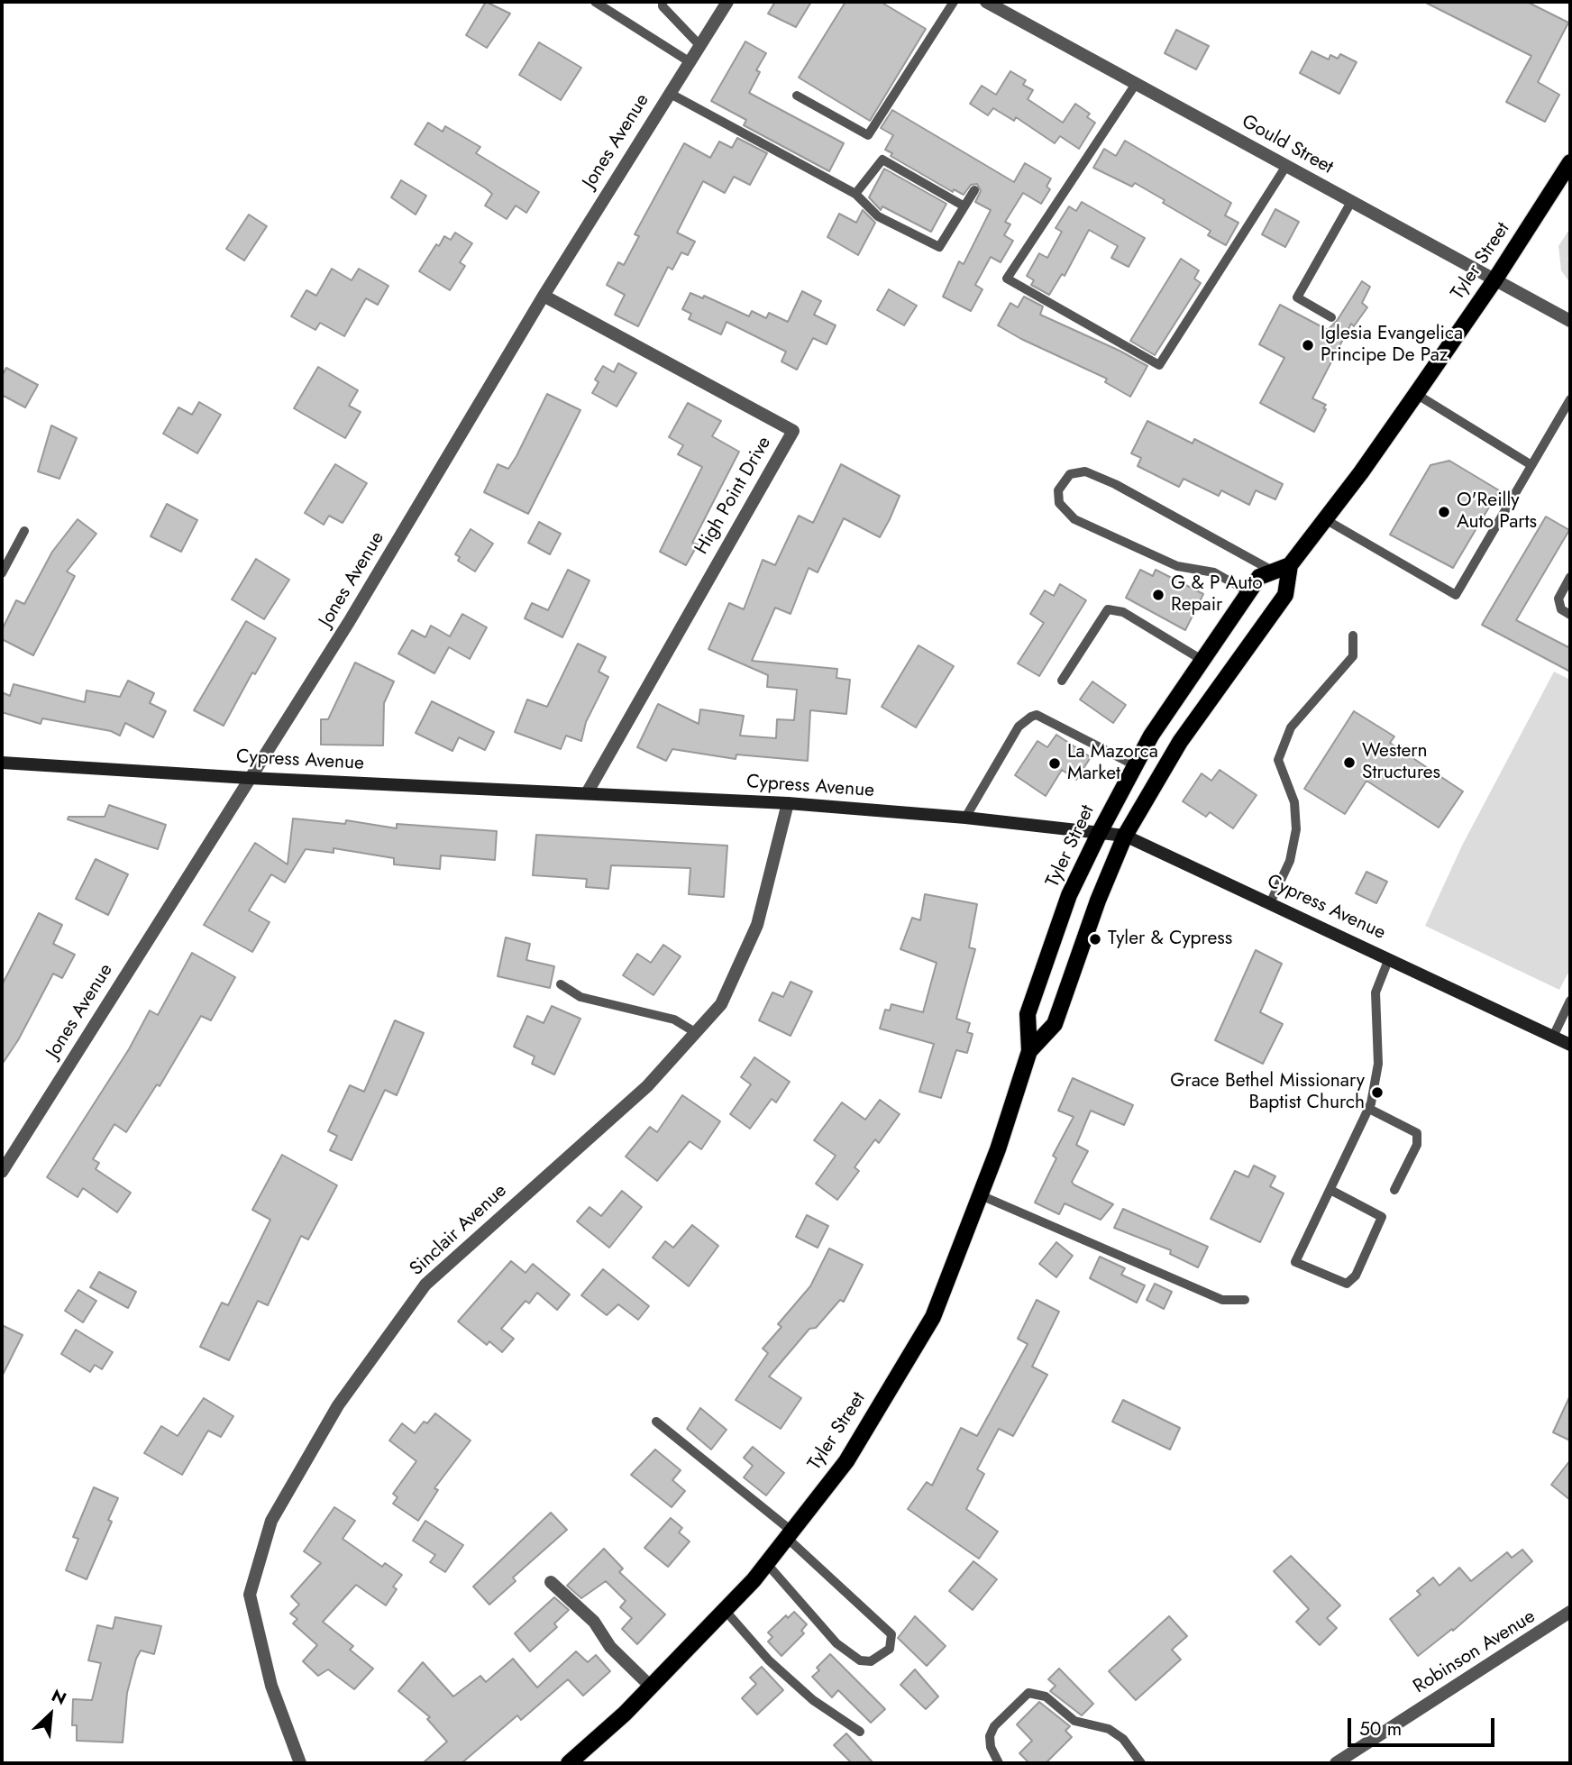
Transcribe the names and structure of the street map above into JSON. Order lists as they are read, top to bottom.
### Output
{
  "streets": {
    "main road": ["Tyler Street"],
    "street": [
      "Jones Avenue",
      "Gould Street",
      "High Point Drive",
      "Cypress Avenue",
      "Sinclair Avenue",
      "Robinson Avenue"
    ]
  },
  "crossings": [
    ["Jones Avenue", "High Point Drive"],
    ["Jones Avenue", "Cypress Avenue"],
    ["Gould Street", "Tyler Street"],
    ["Tyler Street", "Cypress Avenue"],
    ["High Point Drive", "Cypress Avenue"],
    ["Cypress Avenue", "Sinclair Avenue"]
  ],
  "places": [
    "Iglesia Evangelica Principe De Paz",
    "O'Reilly Auto Parts",
    "G & P Auto Repair",
    "Western Structures",
    "La Mazorca Market",
    "Tyler & Cypress",
    "Grace Bethel Missionary Baptist Church"
  ],
  "scale_bar": "50 m",
  "north": "top right"
}
